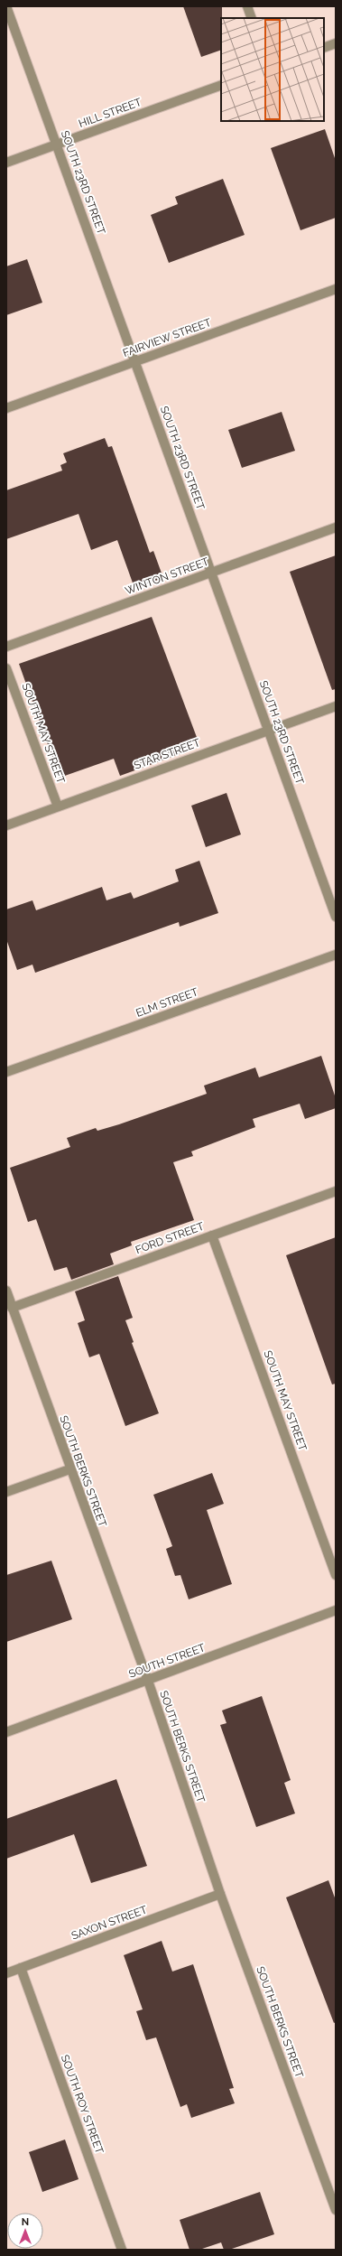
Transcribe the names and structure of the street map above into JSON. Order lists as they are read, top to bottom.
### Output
{
  "streets": {
    "street": [
      "HILL STREET",
      "SOUTH 23RD STREET",
      "FAIRVIEW STREET",
      "WINTON STREET",
      "SOUTH MAY STREET",
      "STAR STREET",
      "ELM STREET",
      "FORD STREET",
      "SOUTH BERKS STREET",
      "SOUTH STREET",
      "SAXON STREET",
      "SOUTH ROY STREET"
    ]
  },
  "crossings": [
    ["HILL STREET", "SOUTH 23RD STREET"],
    ["SOUTH 23RD STREET", "FAIRVIEW STREET"],
    ["SOUTH 23RD STREET", "WINTON STREET"],
    ["SOUTH 23RD STREET", "STAR STREET"],
    ["SOUTH MAY STREET", "STAR STREET"],
    ["SOUTH MAY STREET", "FORD STREET"],
    ["FORD STREET", "SOUTH BERKS STREET"],
    ["SOUTH BERKS STREET", "SOUTH STREET"],
    ["SOUTH BERKS STREET", "SAXON STREET"],
    ["SAXON STREET", "SOUTH ROY STREET"]
  ],
  "north": "top"
}
